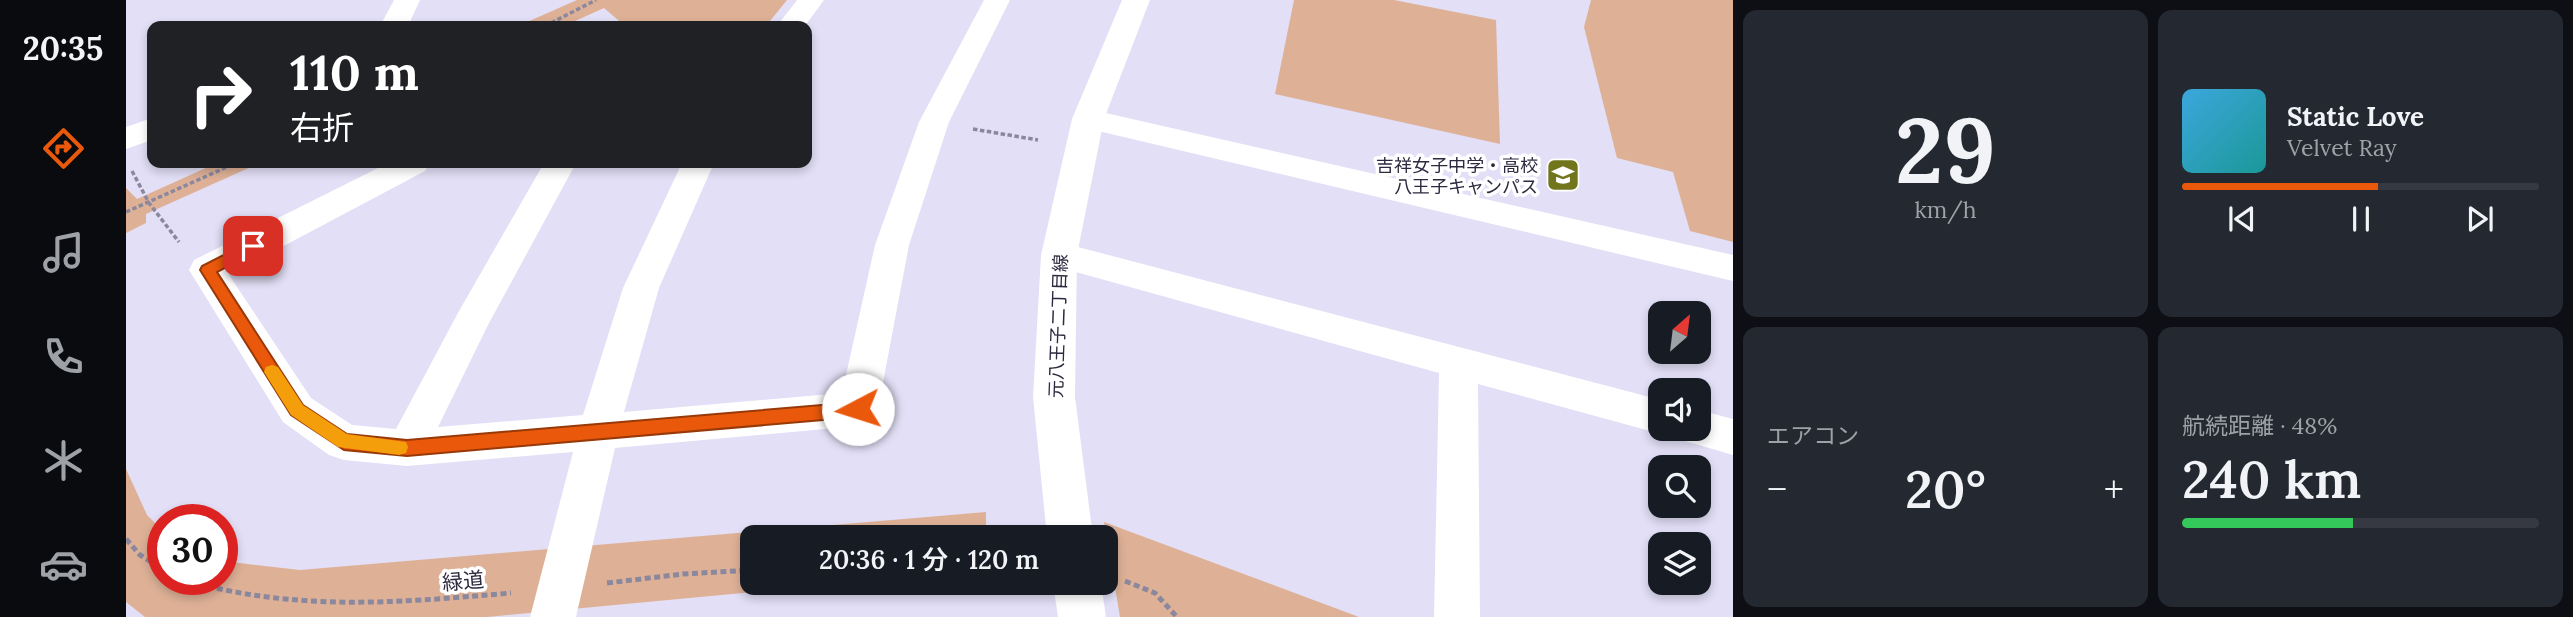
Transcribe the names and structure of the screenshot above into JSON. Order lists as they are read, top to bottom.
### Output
{
  "streets": {
    "street": ["元八王子二丁目線"],
    "path": ["緑道"]
  },
  "places": {
    "school or university": ["吉祥女子中学・高校 八王子キャンパス"]
  },
  "north": "top right",
  "page": {
    "tabs": "20:35",
    "tile": [
      ["29", "km/h"],
      "エアコン",
      ["航続距離 · 48%", "240 km"]
    ],
    "turn": ["110 m", "右折"],
    "song": ["Static Love", "Velvet Ray"],
    "heat": ["−", "20°", "+"],
    "limit": "30",
    "trip": "20:36 · 1 分 · 120 m"
  }
}
